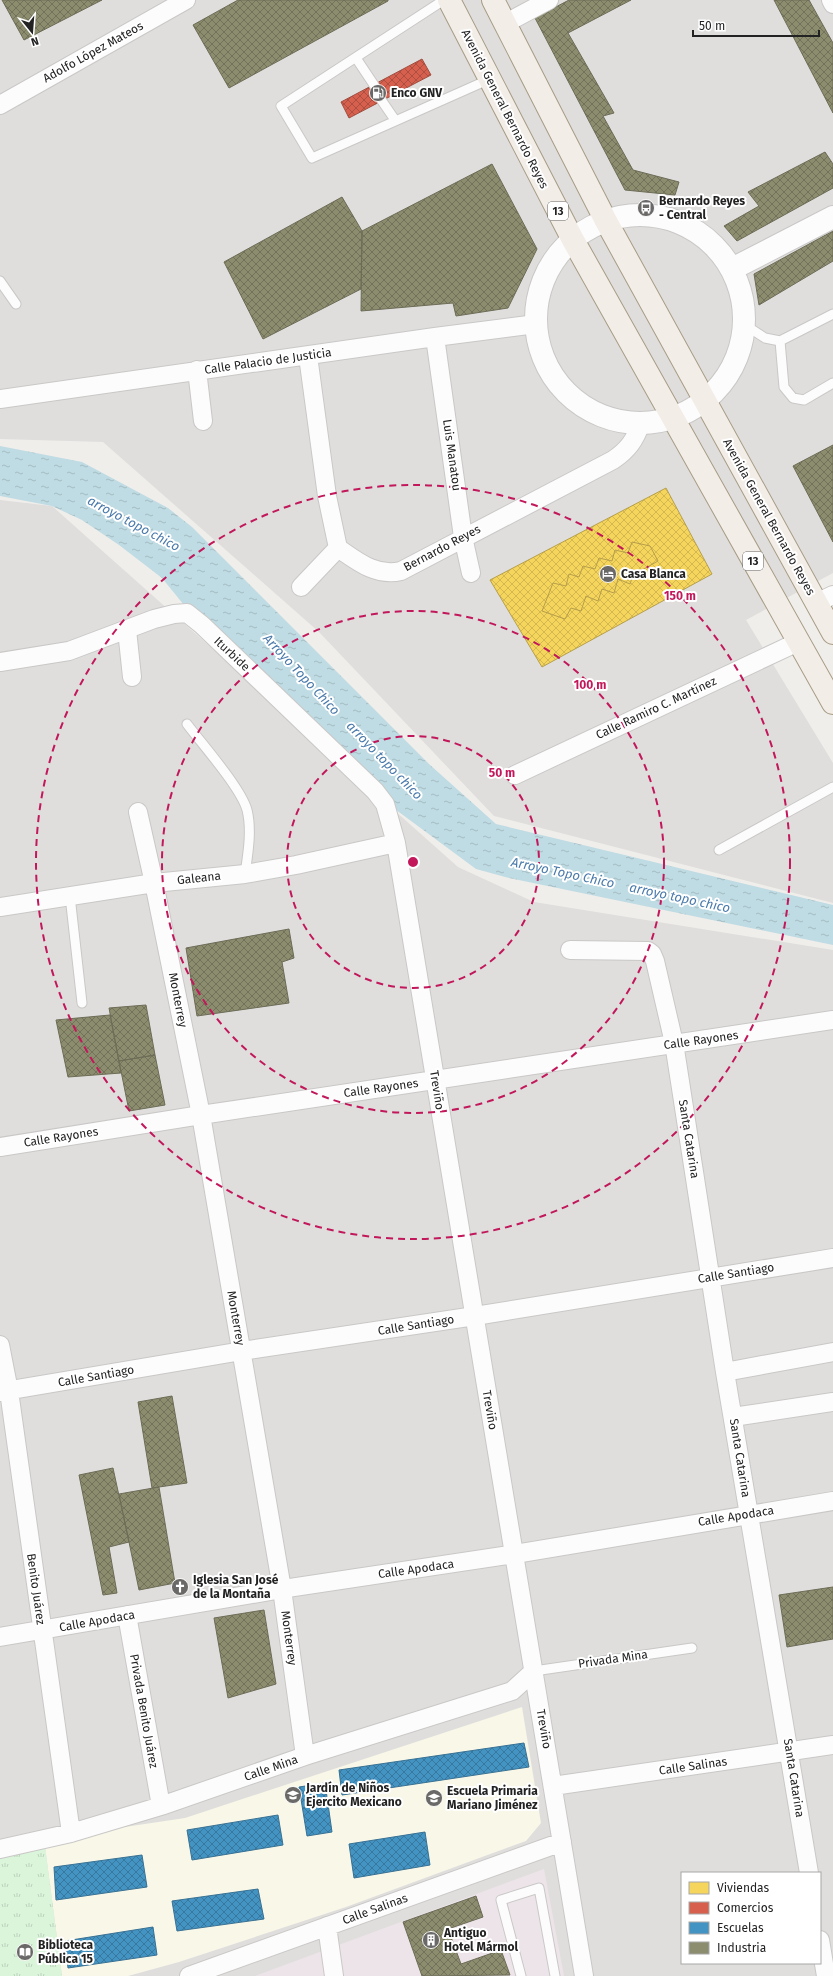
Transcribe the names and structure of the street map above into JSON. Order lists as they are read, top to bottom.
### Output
{
  "streets": {
    "main road": ["Avenida General Bernardo Reyes", "13"],
    "street": [
      "Adolfo López Mateos",
      "Calle Palacio de Justicia",
      "Luis Manatou",
      "Bernardo Reyes",
      "Iturbide",
      "Calle Ramiro C. Martínez",
      "Galeana",
      "Monterrey",
      "Calle Rayones",
      "Treviño",
      "Santa Catarina",
      "Calle Santiago",
      "Calle Apodaca",
      "Benito Juárez",
      "Privada Benito Juárez",
      "Calle Salinas",
      "Calle Mina"
    ],
    "lane": ["Privada Mina"]
  },
  "crossings": [
    ["Avenida General Bernardo Reyes", "Calle Ramiro C. Martínez"],
    ["Calle Palacio de Justicia", "Luis Manatou"],
    ["Luis Manatou", "Bernardo Reyes"],
    ["Iturbide", "Galeana"],
    ["Iturbide", "Treviño"],
    ["Galeana", "Monterrey"],
    ["Galeana", "Treviño"],
    ["Monterrey", "Calle Rayones"],
    ["Monterrey", "Calle Santiago"],
    ["Monterrey", "Calle Apodaca"],
    ["Monterrey", "Calle Mina"],
    ["Calle Rayones", "Treviño"],
    ["Calle Rayones", "Santa Catarina"],
    ["Treviño", "Calle Santiago"],
    ["Treviño", "Calle Apodaca"],
    ["Treviño", "Privada Mina"],
    ["Treviño", "Calle Salinas"],
    ["Treviño", "Calle Mina"],
    ["Santa Catarina", "Calle Santiago"],
    ["Santa Catarina", "Calle Apodaca"],
    ["Santa Catarina", "Calle Salinas"],
    ["Calle Santiago", "Benito Juárez"],
    ["Calle Apodaca", "Benito Juárez"],
    ["Calle Apodaca", "Privada Benito Juárez"],
    ["Benito Juárez", "Calle Mina"],
    ["Privada Mina", "Calle Mina"],
    ["Privada Benito Juárez", "Calle Mina"]
  ],
  "water": ["arroyo topo chico", "Arroyo Topo Chico"],
  "places": {
    "fuel station": ["Enco GNV"],
    "bus stop": ["Bernardo Reyes - Central"],
    "hotel": ["Casa Blanca"],
    "church": ["Iglesia San José de la Montaña"],
    "school or university": ["Jardín de Niños Ejercito Mexicano", "Escuela Primaria Mariano Jiménez"],
    "building": ["Antiguo Hotel Mármol"],
    "library": ["Biblioteca Pública 15"]
  },
  "legend": [
    "Viviendas",
    "Comercios",
    "Escuelas",
    "Industria"
  ],
  "scale_bar": "50 m",
  "north": "bottom",
  "rings": ["150 m", "100 m", "50 m"]
}
